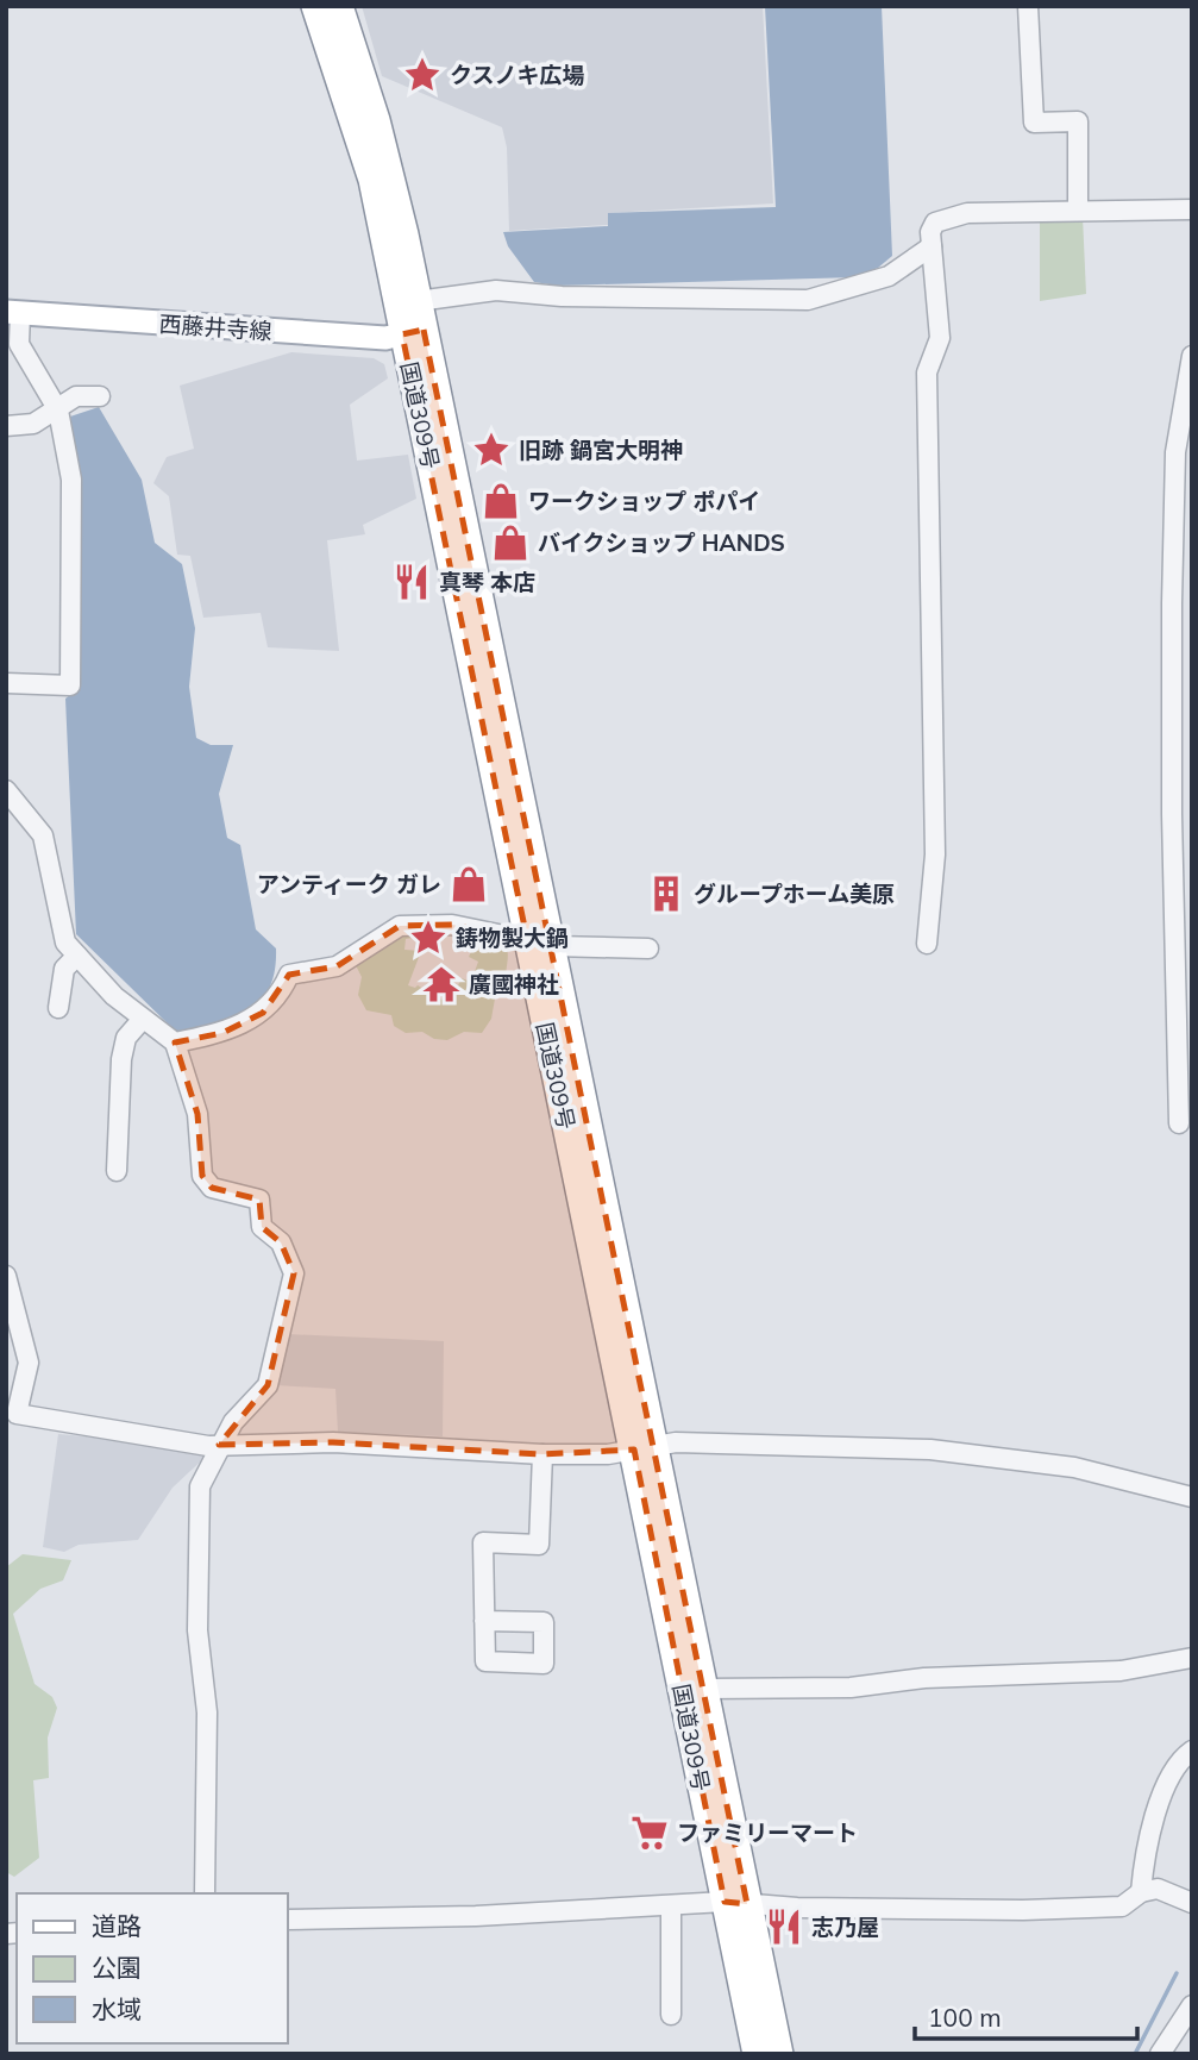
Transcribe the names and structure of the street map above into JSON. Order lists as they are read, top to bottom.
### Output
{
  "streets": {
    "highway": ["国道309号"],
    "main road": ["西藤井寺線"]
  },
  "crossings": [
    ["西藤井寺線", "国道309号"]
  ],
  "places": {
    "place": ["クスノキ広場", "旧跡 鍋宮大明神", "鋳物製大鍋"],
    "shop": ["ワークショップ ポパイ", "バイクショップ HANDS", "アンティーク ガレ"],
    "restaurant": ["真琴 本店", "志乃屋"],
    "building": ["グループホーム美原"],
    "temple": ["廣國神社"],
    "supermarket": ["ファミリーマート"]
  },
  "legend": ["道路", "公園", "水域"],
  "scale_bar": "100 m"
}
